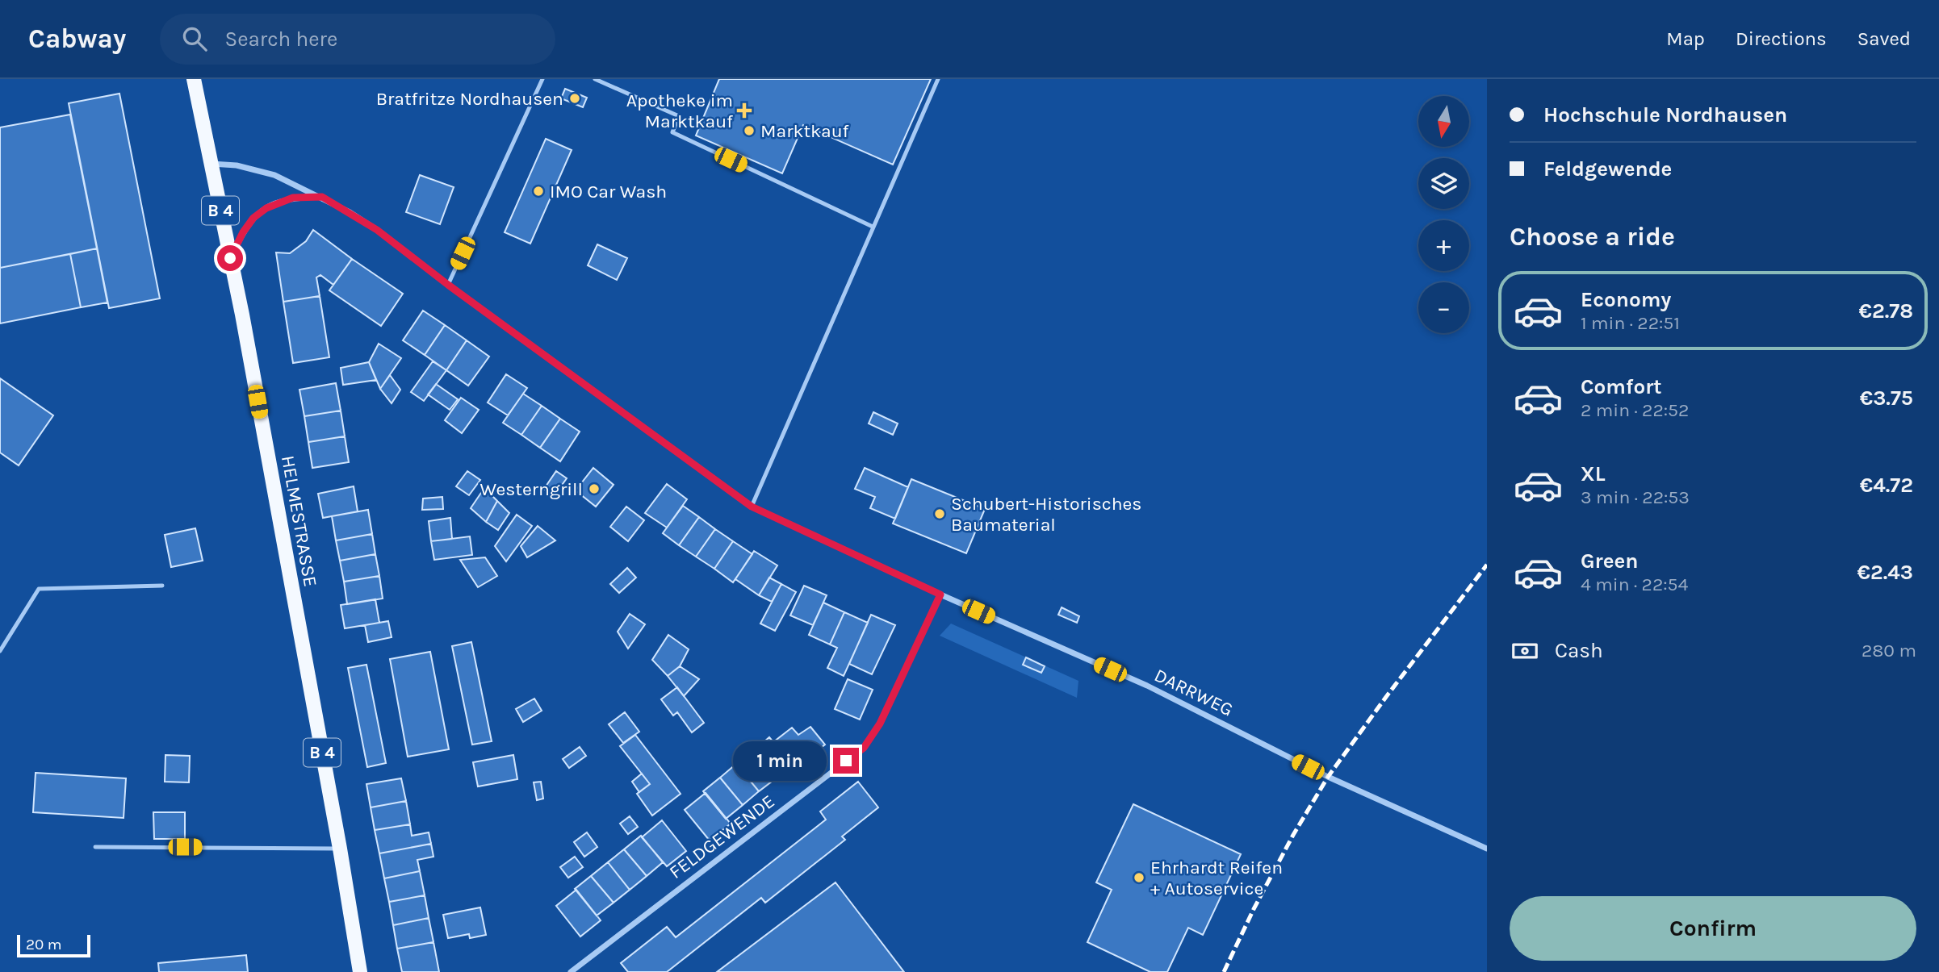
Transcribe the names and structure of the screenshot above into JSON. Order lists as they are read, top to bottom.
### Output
{
  "streets": {
    "main road": ["B 4", "HELMESTRASSE"],
    "street": ["DARRWEG", "FELDGEWENDE"]
  },
  "crossings": [
    ["HELMESTRASSE", "DARRWEG"],
    ["DARRWEG", "FELDGEWENDE"]
  ],
  "places": {
    "other": [
      "Bratfritze Nordhausen",
      "Marktkauf",
      "IMO Car Wash",
      "Westerngrill",
      "Schubert-Historisches Baumaterial",
      "Ehrhardt Reifen + Autoservice"
    ],
    "health": ["Apotheke im Marktkauf"]
  },
  "scale_bar": "20 m",
  "north": "bottom",
  "page": {
    "header": "Cabway",
    "search": "Search here",
    "nav": ["Map", "Directions", "Saved"],
    "banner": ["Hochschule Nordhausen", "Feldgewende"],
    "map_buttons": ["+", "−"],
    "heading": "Choose a ride",
    "list": [
      {
        "name": "Economy",
        "note": "1 min · 22:51",
        "value": "€2.78"
      },
      {
        "name": "Comfort",
        "note": "2 min · 22:52",
        "value": "€3.75"
      },
      {
        "name": "XL",
        "note": "3 min · 22:53",
        "value": "€4.72"
      },
      {
        "name": "Green",
        "note": "4 min · 22:54",
        "value": "€2.43"
      }
    ],
    "pay": ["Cash", "280 m"],
    "bubble": "1 min",
    "buttons": "Confirm",
    "scale": "20 m"
  }
}
